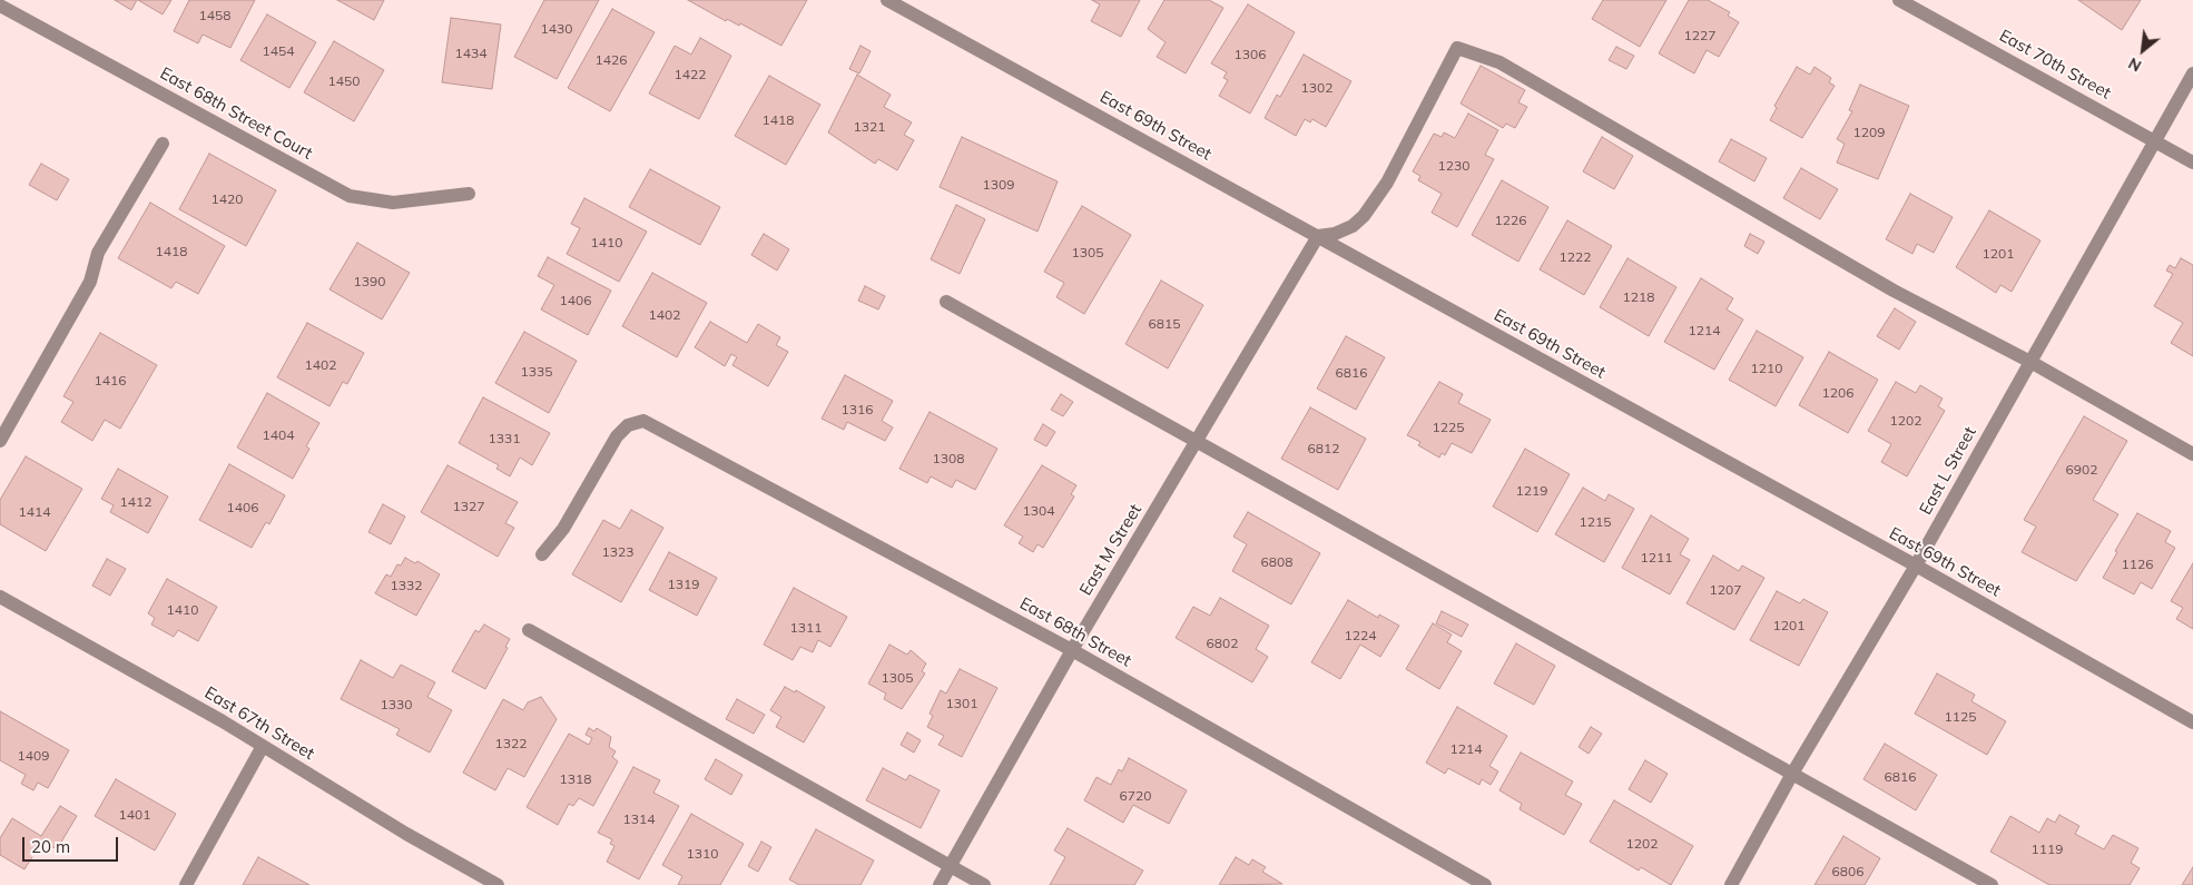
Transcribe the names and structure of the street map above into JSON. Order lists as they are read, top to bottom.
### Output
{
  "streets": {
    "street": [
      "East 70th Street",
      "East 68th Street Court",
      "East 69th Street",
      "East L Street",
      "East M Street",
      "East 68th Street",
      "East 67th Street"
    ]
  },
  "crossings": [
    ["East 70th Street", "East L Street"],
    ["East 69th Street", "East L Street"],
    ["East 69th Street", "East M Street"],
    ["East M Street", "East 68th Street"]
  ],
  "house_numbers": [
    "1458",
    "1430",
    "1227",
    "1454",
    "1434",
    "1306",
    "1426",
    "1422",
    "1450",
    "1302",
    "1418",
    "1321",
    "1209",
    "1230",
    "1309",
    "1420",
    "1226",
    "1410",
    "1418",
    "1305",
    "1201",
    "1222",
    "1390",
    "1218",
    "1406",
    "1402",
    "6815",
    "1214",
    "1402",
    "1210",
    "1335",
    "6816",
    "1416",
    "1206",
    "1316",
    "1202",
    "1225",
    "1404",
    "1331",
    "6812",
    "1308",
    "6902",
    "1219",
    "1412",
    "1327",
    "1406",
    "1304",
    "1414",
    "1215",
    "1323",
    "1211",
    "6808",
    "1126",
    "1319",
    "1332",
    "1207",
    "1410",
    "1201",
    "1311",
    "1224",
    "6802",
    "1305",
    "1301",
    "1330",
    "1125",
    "1322",
    "1214",
    "1409",
    "6816",
    "1318",
    "6720",
    "1401",
    "1314",
    "1202",
    "1119",
    "1310",
    "6806"
  ],
  "scale_bar": "20 m",
  "north": "bottom left"
}
